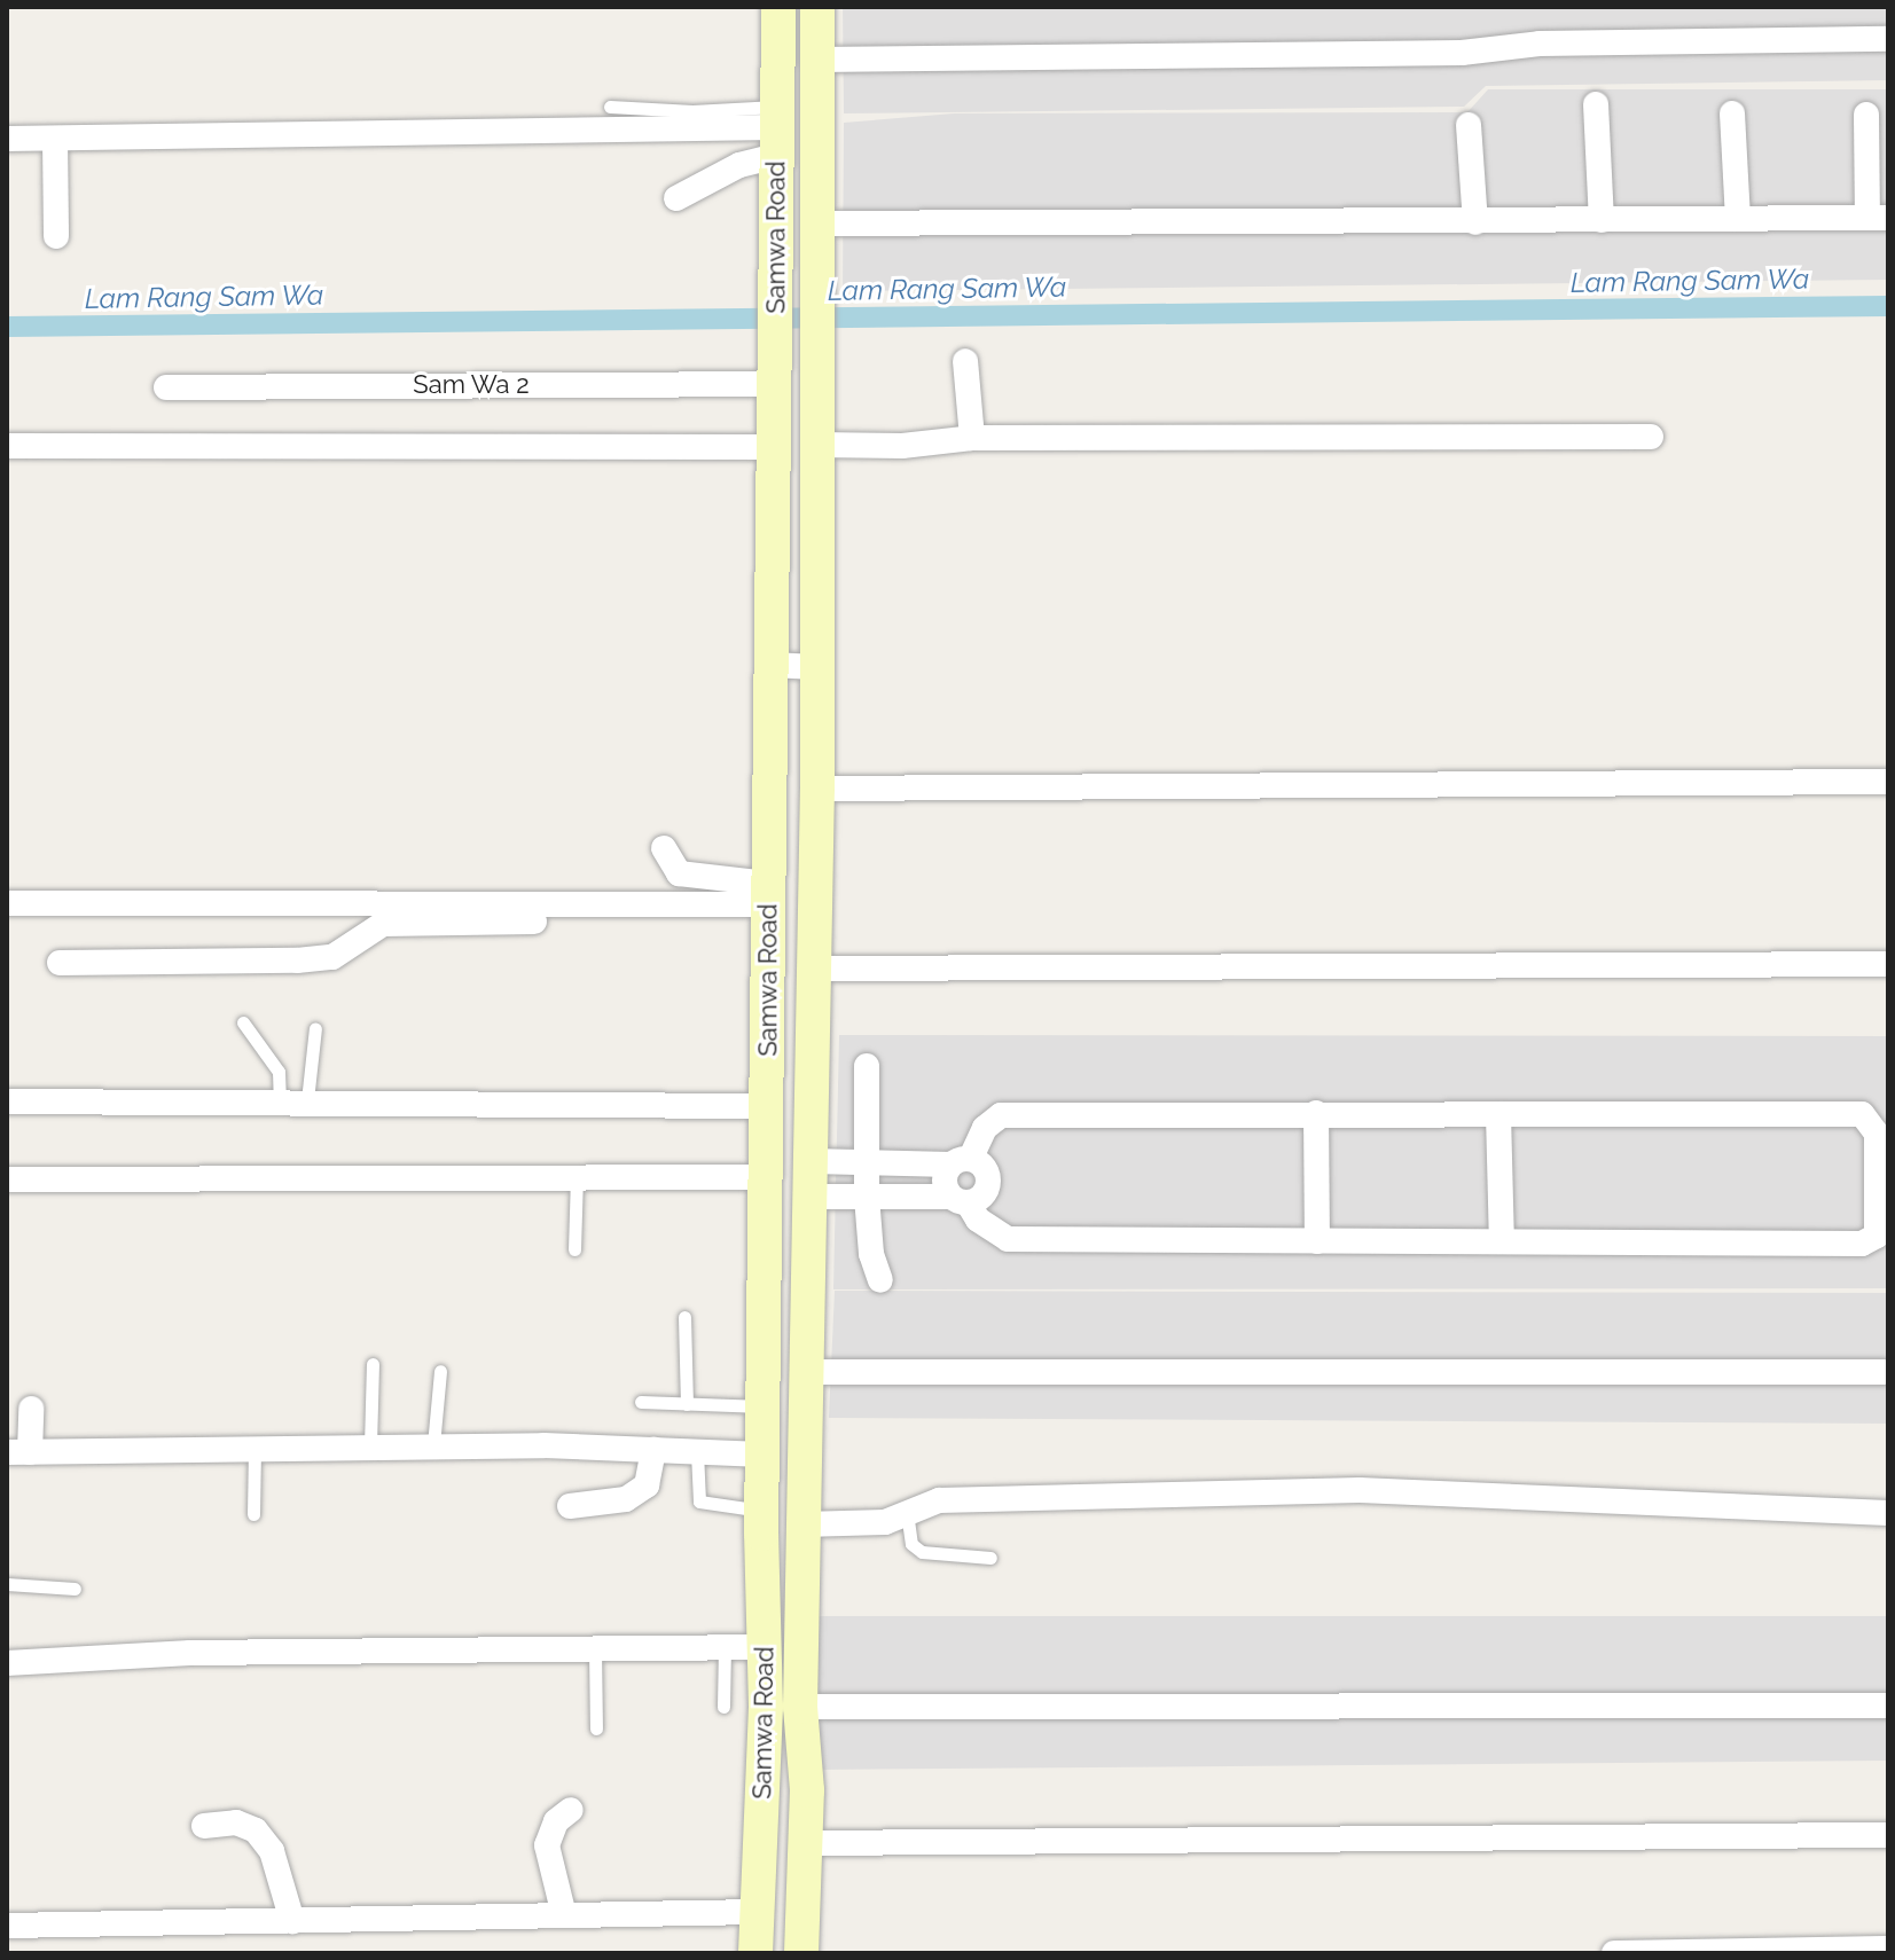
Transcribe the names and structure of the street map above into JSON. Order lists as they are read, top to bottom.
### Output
{
  "streets": {
    "street": ["Samwa Road", "Sam Wa 2"]
  },
  "crossings": [
    ["Samwa Road", "Sam Wa 2"]
  ],
  "water": ["Lam Rang Sam Wa"]
}
